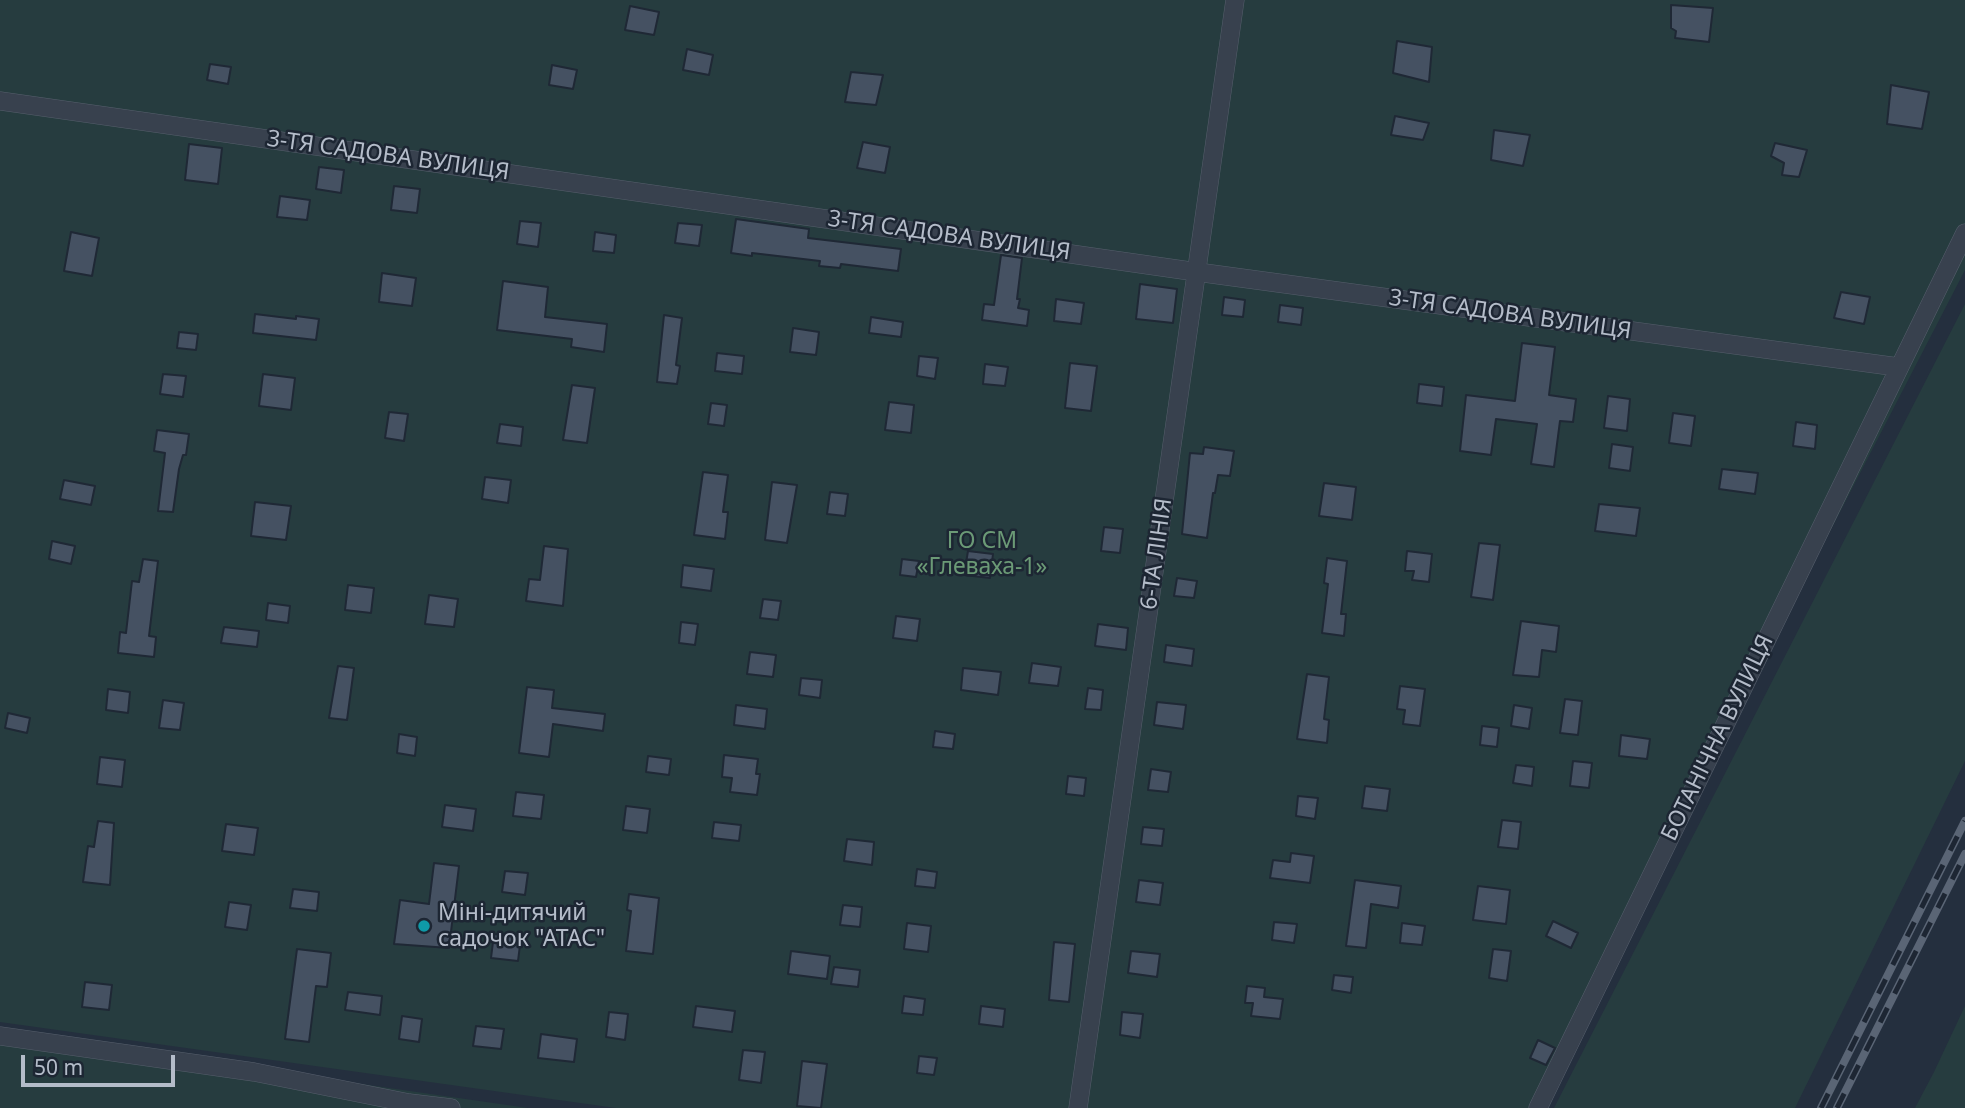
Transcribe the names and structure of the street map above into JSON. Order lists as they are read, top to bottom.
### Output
{
  "streets": {
    "street": ["3-ТЯ САДОВА ВУЛИЦЯ", "6-ТА ЛІНІЯ", "БОТАНІЧНА ВУЛИЦЯ"]
  },
  "crossings": [
    ["3-ТЯ САДОВА ВУЛИЦЯ", "6-ТА ЛІНІЯ"],
    ["3-ТЯ САДОВА ВУЛИЦЯ", "БОТАНІЧНА ВУЛИЦЯ"]
  ],
  "parks": ["ГО СМ «Глеваха-1»"],
  "places": ["Міні-дитячий садочок \"АТАС\""],
  "scale_bar": "50 m"
}
